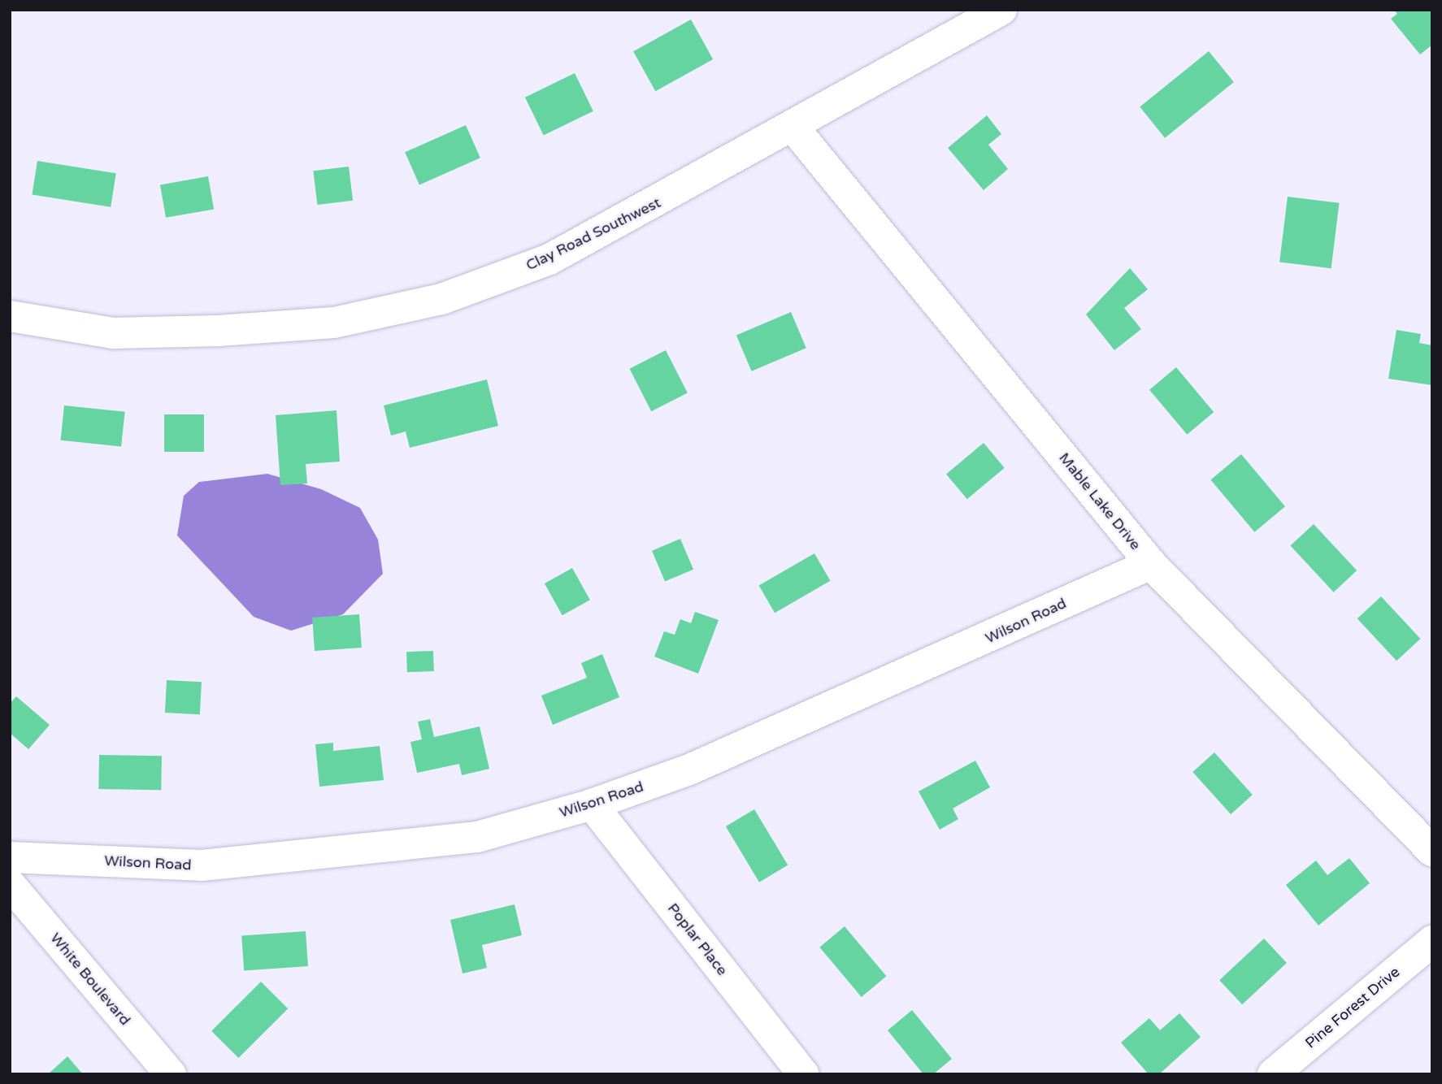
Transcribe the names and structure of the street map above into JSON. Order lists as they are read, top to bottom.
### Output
{
  "streets": {
    "street": [
      "Clay Road Southwest",
      "Mable Lake Drive",
      "Wilson Road",
      "Poplar Place",
      "White Boulevard",
      "Pine Forest Drive"
    ]
  },
  "crossings": [
    ["Clay Road Southwest", "Mable Lake Drive"],
    ["Mable Lake Drive", "Wilson Road"],
    ["Wilson Road", "Poplar Place"]
  ]
}
